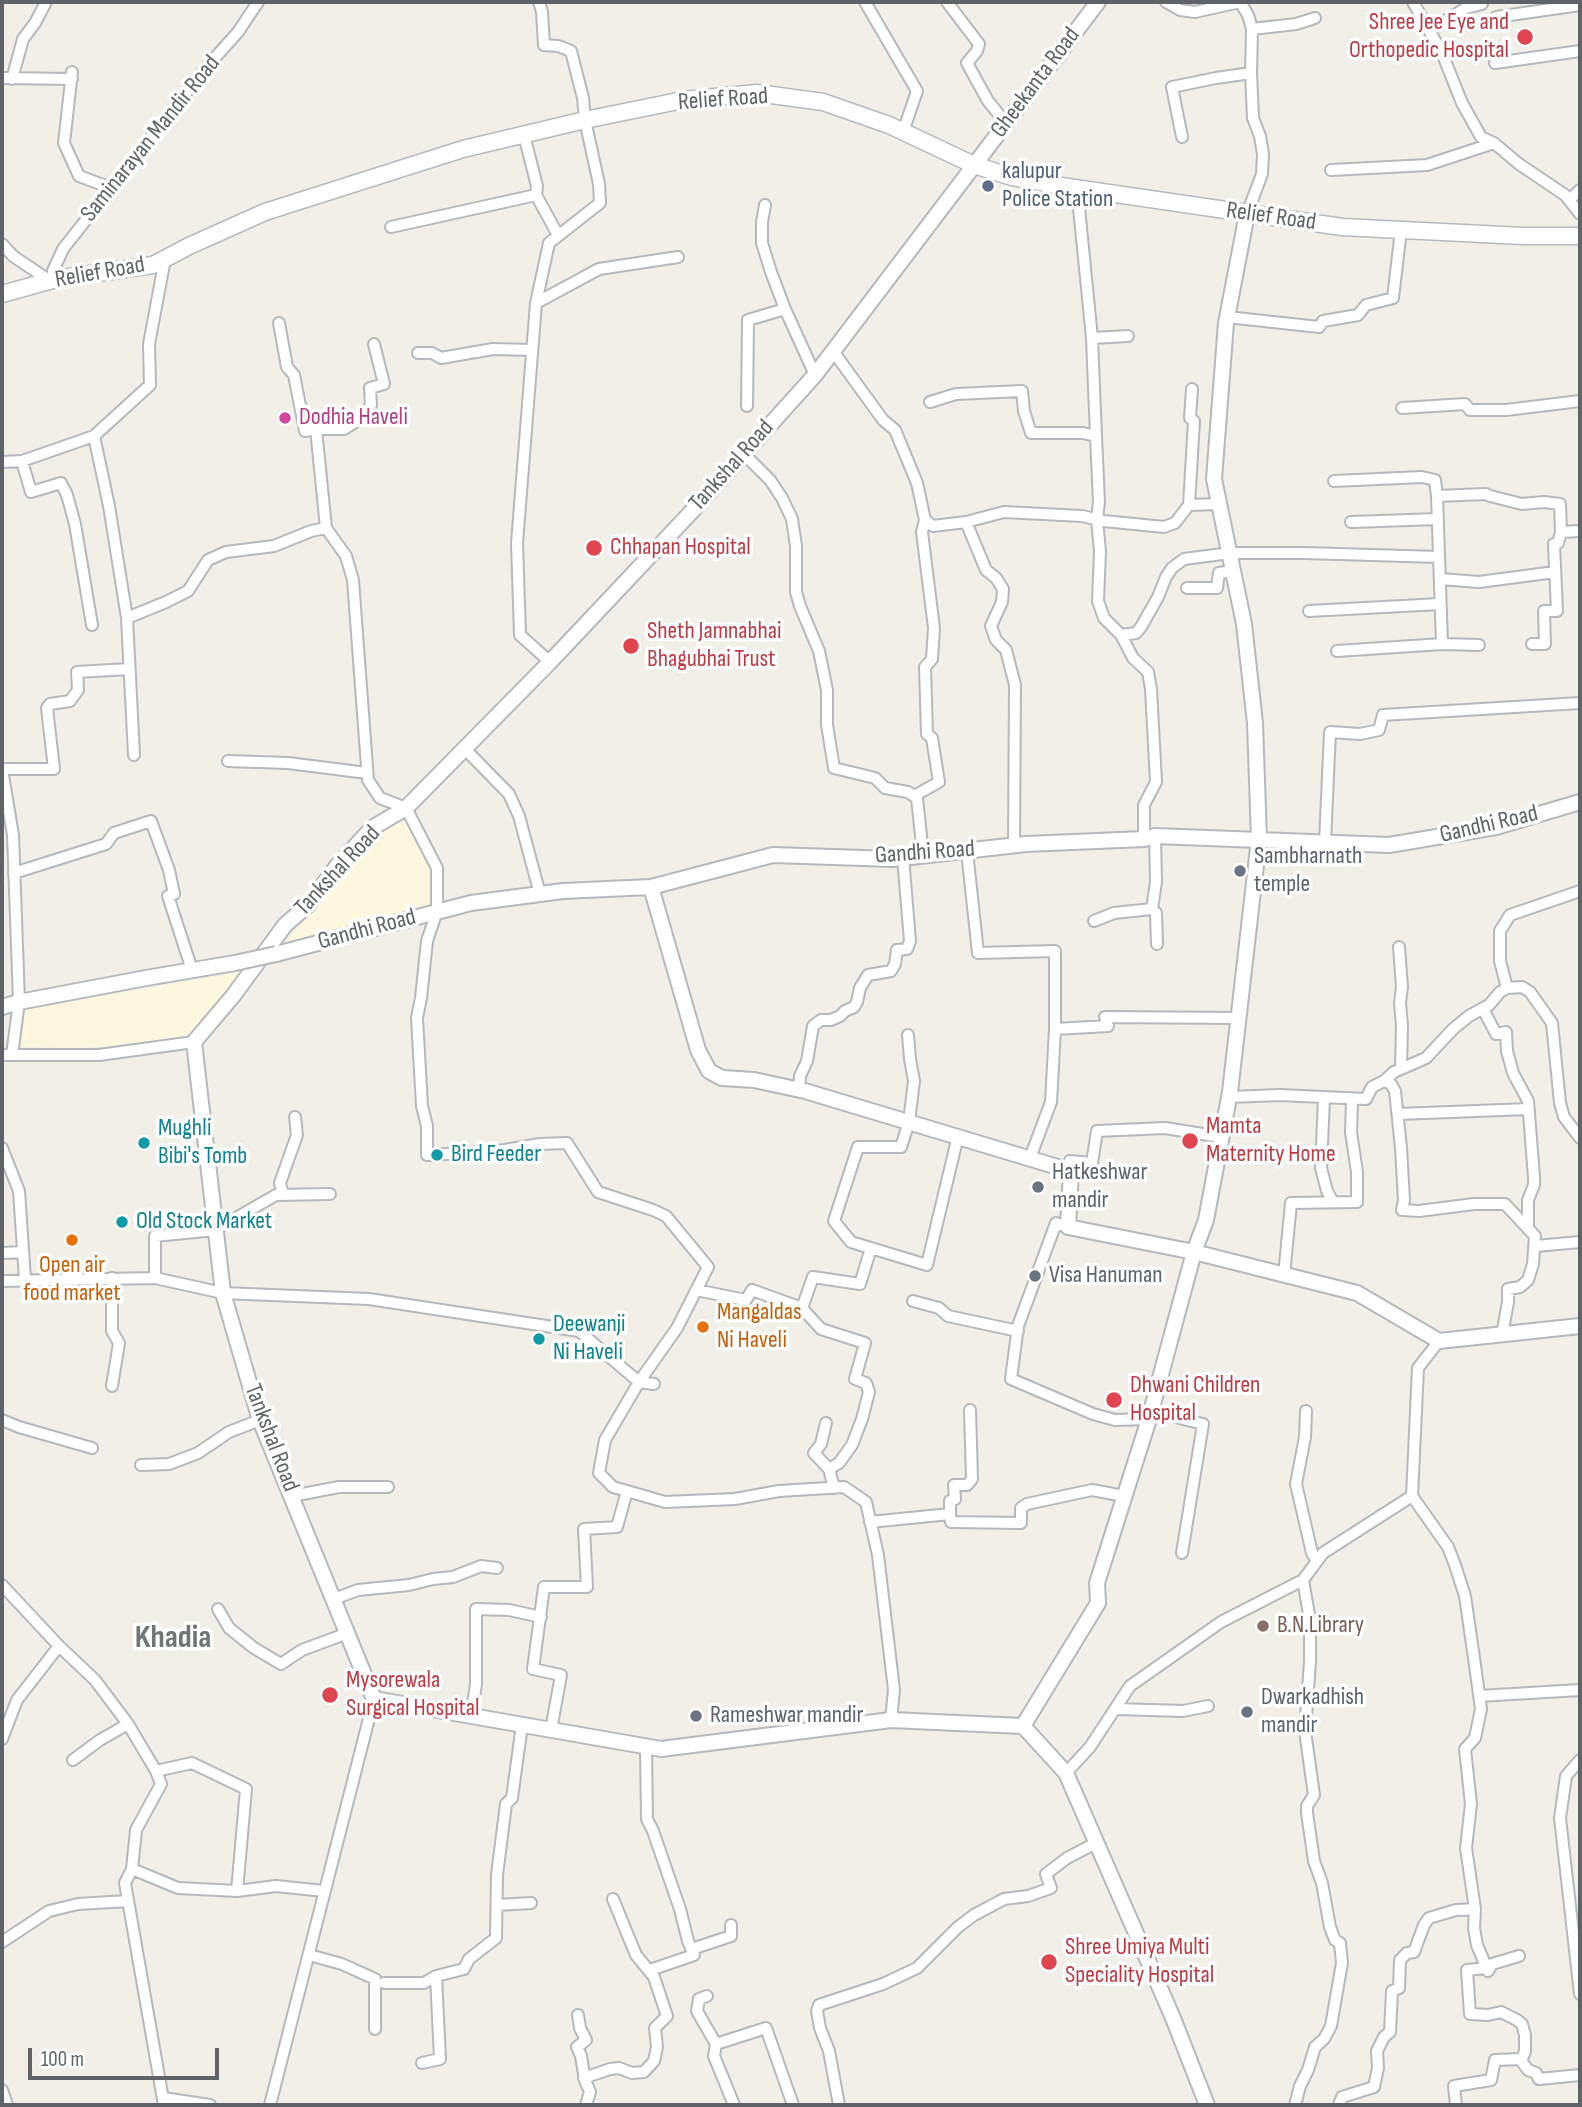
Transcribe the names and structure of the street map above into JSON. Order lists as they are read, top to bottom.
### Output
{
  "streets": {
    "main road": ["Relief Road"],
    "street": [
      "Gheekanta Road",
      "Saminarayan Mandir Road",
      "Tankshal Road",
      "Gandhi Road"
    ]
  },
  "crossings": [
    ["Gheekanta Road", "Relief Road"],
    ["Gheekanta Road", "Tankshal Road"],
    ["Relief Road", "Saminarayan Mandir Road"],
    ["Relief Road", "Tankshal Road"]
  ],
  "districts": ["Khadia"],
  "places": [
    "Shree Jee Eye and Orthopedic Hospital",
    "kalupur Police Station",
    "Dodhia Haveli",
    "Chhapan Hospital",
    "Sheth Jamnabhai Bhagubhai Trust",
    "Sambharnath temple",
    "Mamta Maternity Home",
    "Mughli Bibi's Tomb",
    "Bird Feeder",
    "Hatkeshwar mandir",
    "Old Stock Market",
    "Open air food market",
    "Visa Hanuman",
    "Mangaldas Ni Haveli",
    "Deewanji Ni Haveli",
    "Dhwani Children Hospital",
    "B.N.Library",
    "Mysorewala Surgical Hospital",
    "Dwarkadhish mandir",
    "Rameshwar mandir",
    "Shree Umiya Multi Speciality Hospital"
  ],
  "scale_bar": "100 m"
}
